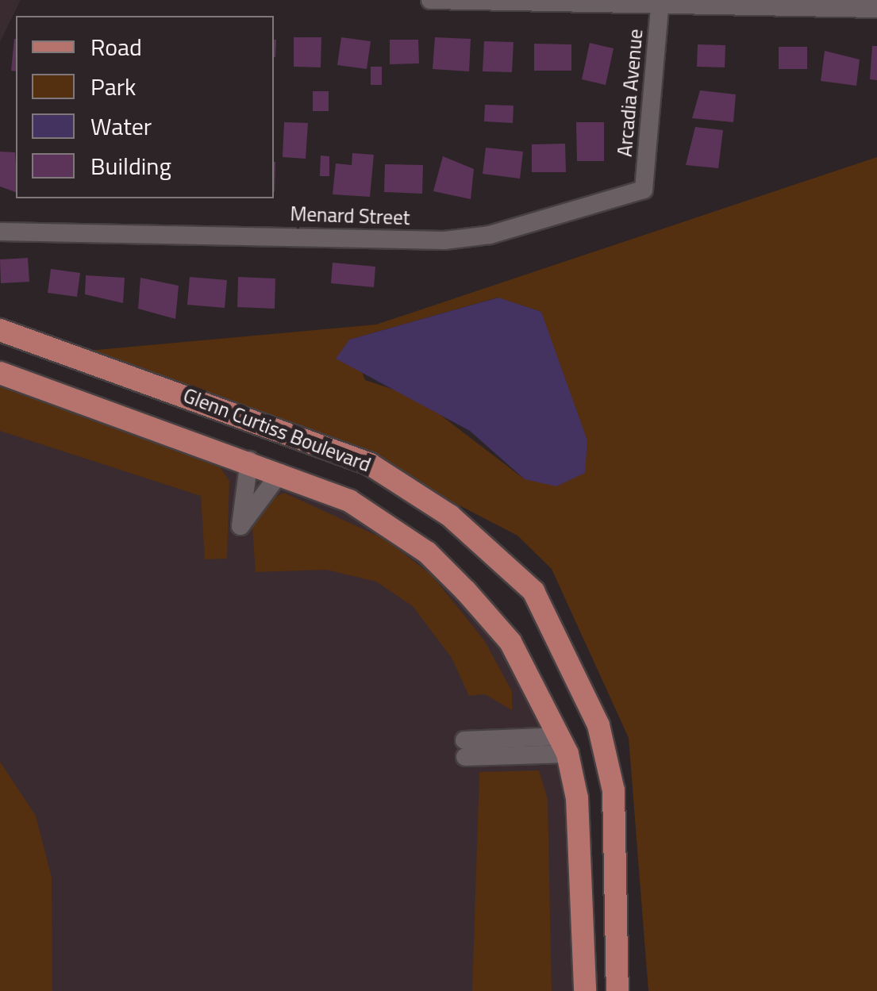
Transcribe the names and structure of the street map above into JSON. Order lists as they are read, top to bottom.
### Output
{
  "streets": {
    "main road": ["Glenn Curtiss Boulevard"],
    "street": ["Arcadia Avenue", "Menard Street"]
  },
  "crossings": [
    ["Arcadia Avenue", "Menard Street"]
  ],
  "legend": [
    "Road",
    "Park",
    "Water",
    "Building"
  ]
}
